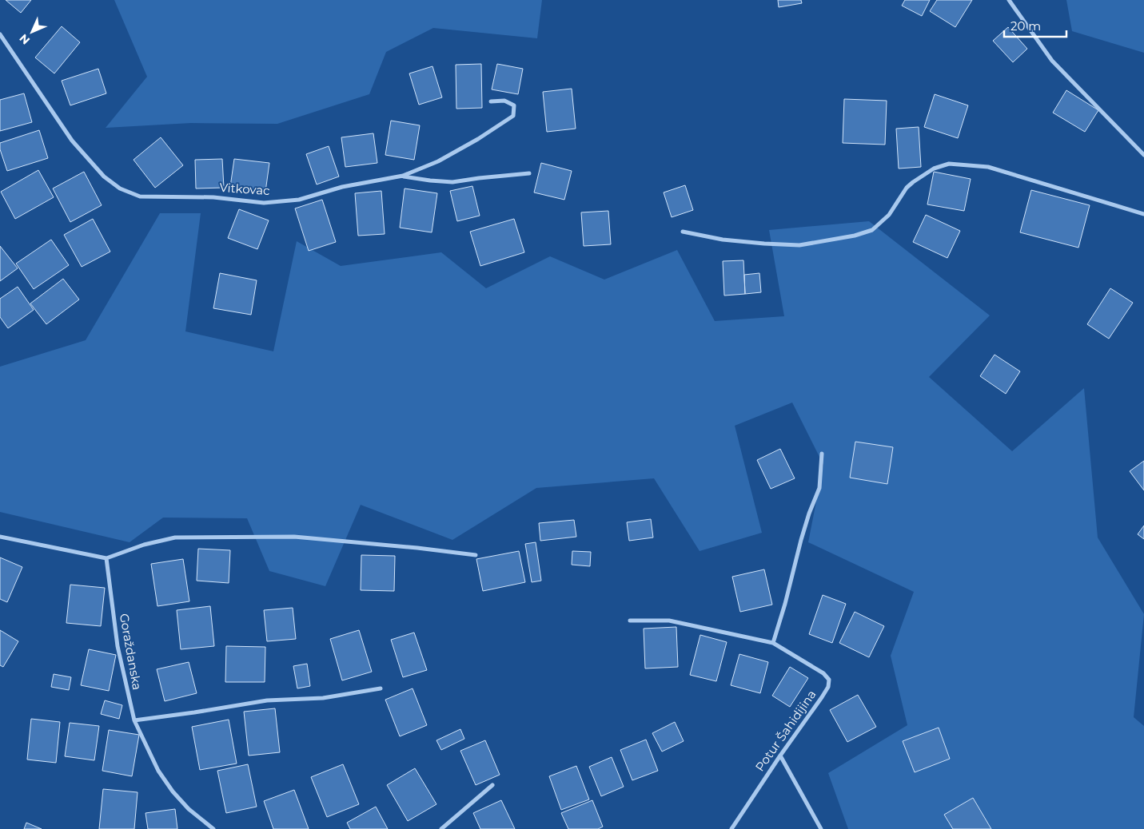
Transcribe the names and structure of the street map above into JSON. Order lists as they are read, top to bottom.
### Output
{
  "streets": {
    "street": ["Vitkovac", "Goraždanska", "Potur Šahidijina"]
  },
  "scale_bar": "20 m",
  "north": "bottom left"
}
